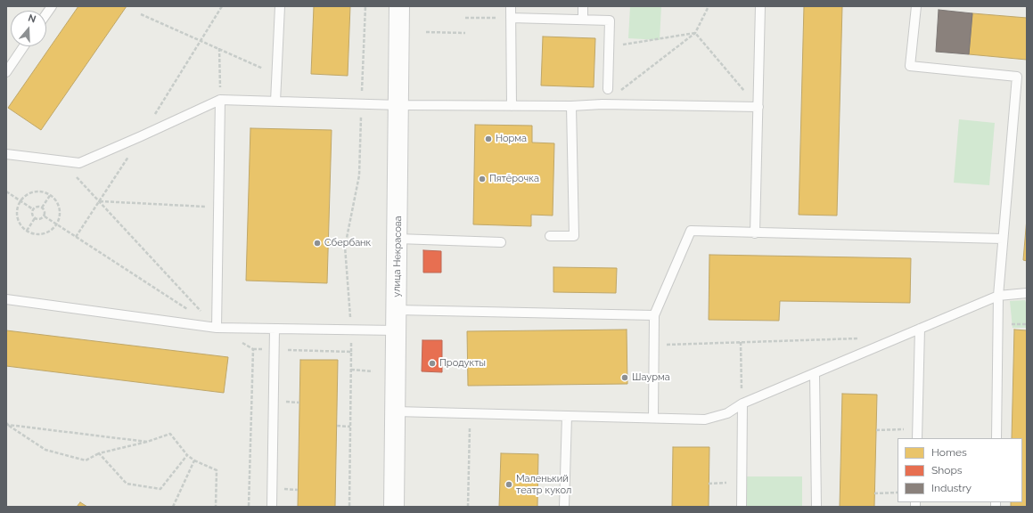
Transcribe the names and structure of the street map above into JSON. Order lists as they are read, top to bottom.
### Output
{
  "streets": {
    "street": ["улица Некрасова"]
  },
  "places": [
    "Норма",
    "Пятёрочка",
    "Сбербанк",
    "Продукты",
    "Шаурма",
    "Маленький театр кукол"
  ],
  "legend": ["Homes", "Shops", "Industry"],
  "north": "top"
}
